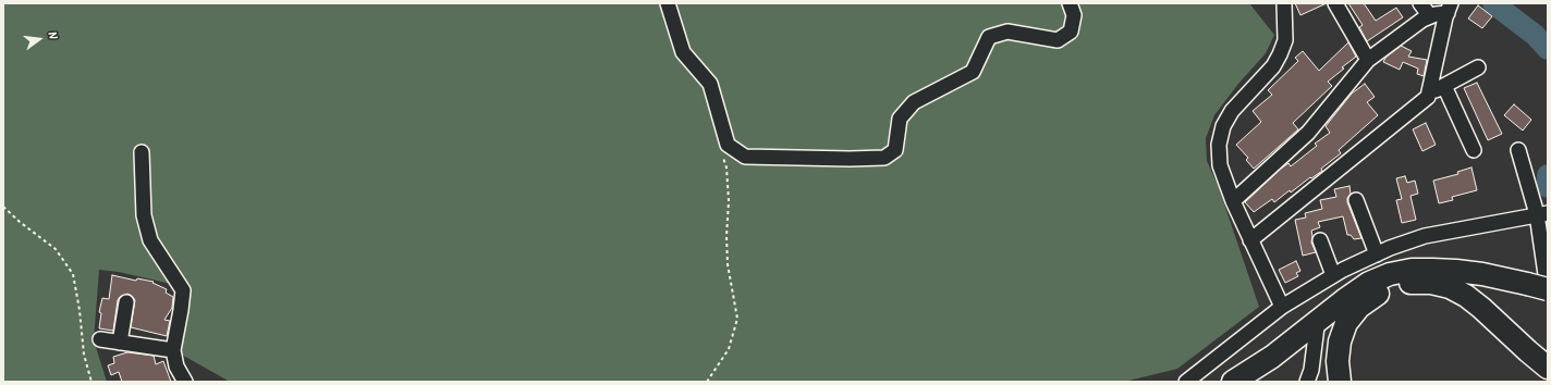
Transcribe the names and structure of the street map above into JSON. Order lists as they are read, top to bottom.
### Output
{
  "north": "right"
}
